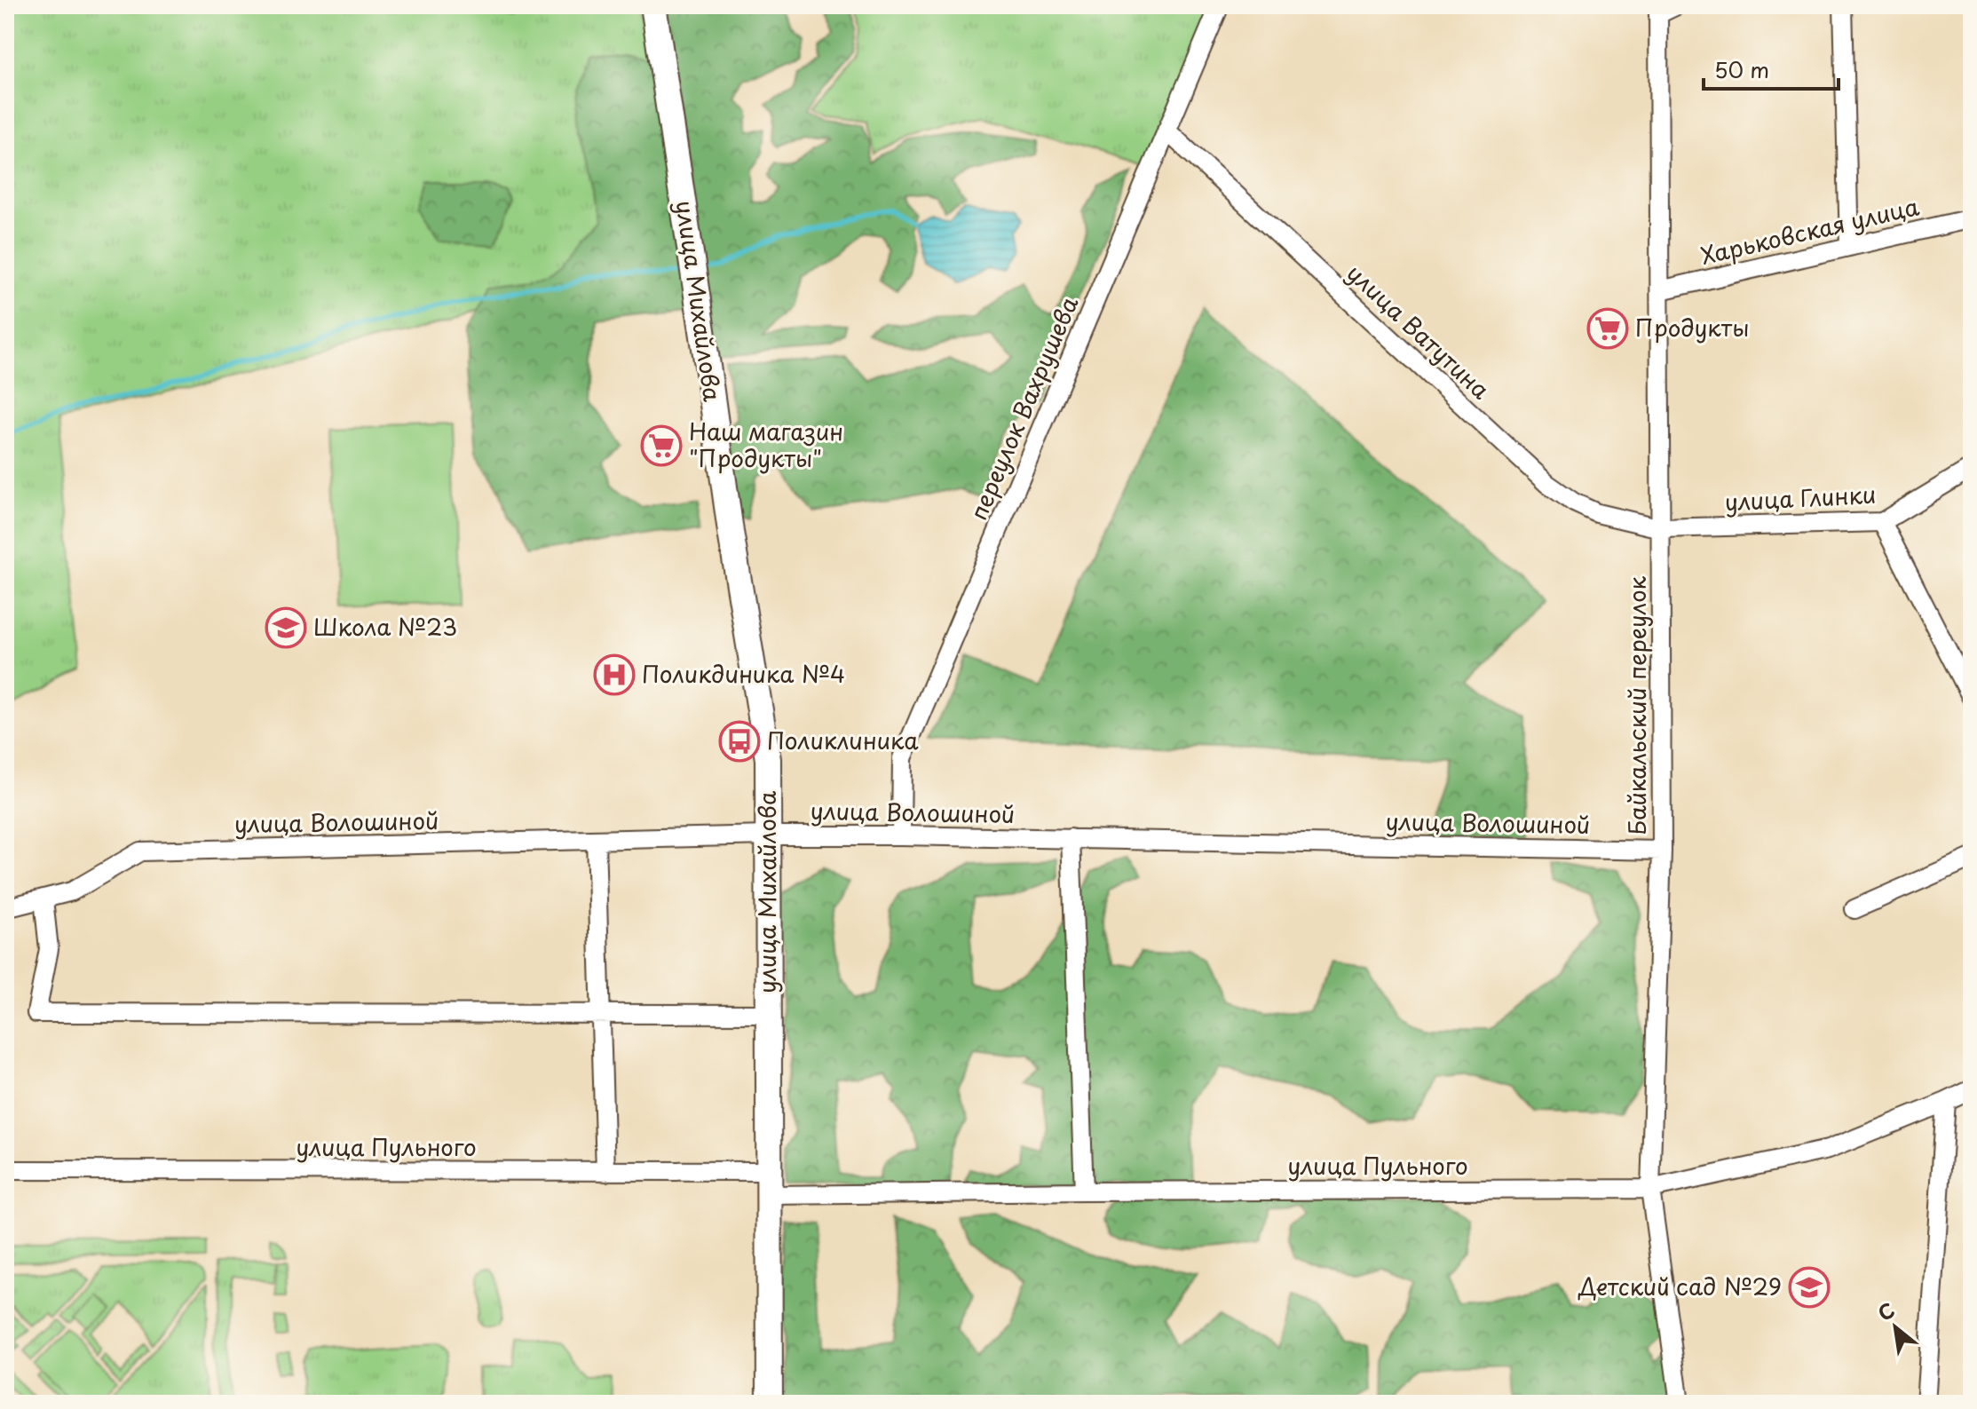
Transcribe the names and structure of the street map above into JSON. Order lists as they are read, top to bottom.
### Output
{
  "streets": {
    "street": [
      "Харьковская улица",
      "улица Михайлова",
      "улица Ватутина",
      "переулок Вахрушева",
      "улица Глинки",
      "Байкальский переулок",
      "улица Волошиной",
      "улица Пульного"
    ]
  },
  "crossings": [
    ["Харьковская улица", "Байкальский переулок"],
    ["улица Михайлова", "улица Волошиной"],
    ["улица Михайлова", "улица Пульного"],
    ["улица Ватутина", "переулок Вахрушева"],
    ["улица Ватутина", "улица Глинки"],
    ["улица Ватутина", "Байкальский переулок"],
    ["переулок Вахрушева", "улица Волошиной"],
    ["улица Глинки", "Байкальский переулок"],
    ["Байкальский переулок", "улица Волошиной"],
    ["Байкальский переулок", "улица Пульного"]
  ],
  "places": {
    "supermarket": ["Продукты", "Наш магазин \"Продукты\""],
    "school or university": ["Школа №23", "Детский сад №29"],
    "hospital": ["Поликдиника №4"],
    "bus stop": ["Поликлиника"]
  },
  "scale_bar": "50 m",
  "north": "top left"
}
